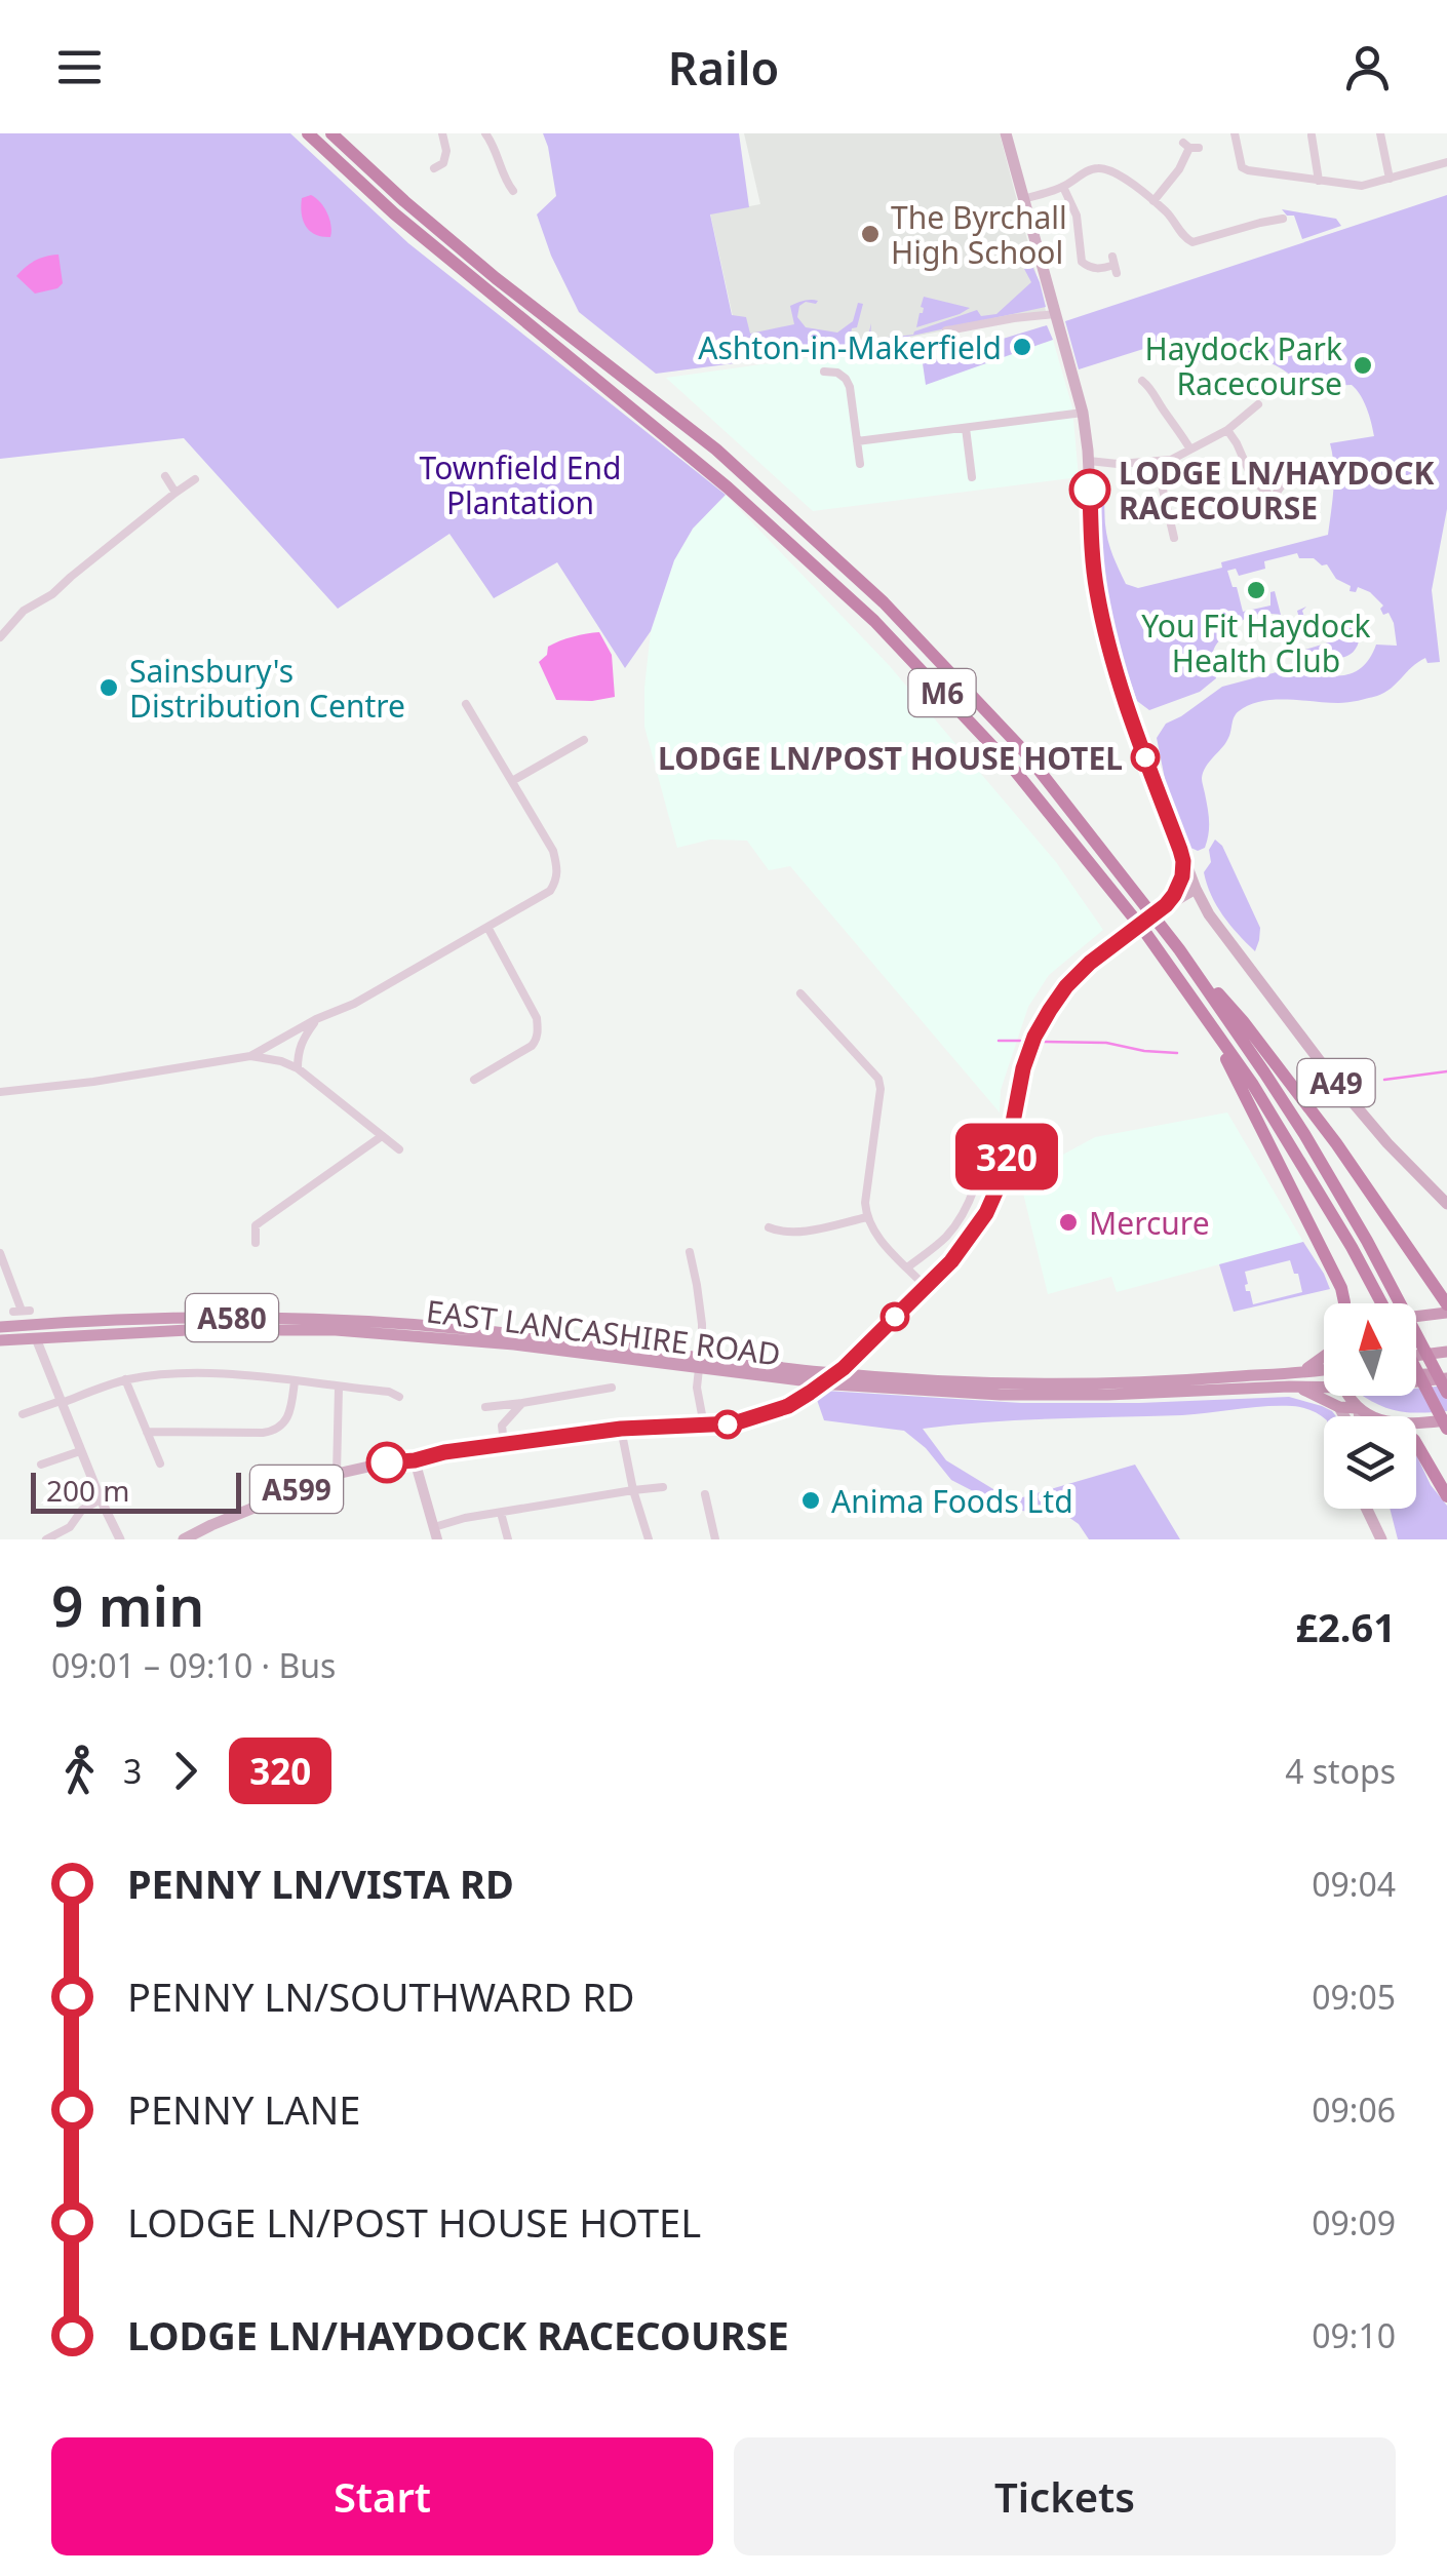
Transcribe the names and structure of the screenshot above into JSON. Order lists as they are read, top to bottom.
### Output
{
  "streets": {
    "highway": ["M6", "A580", "EAST LANCASHIRE ROAD"],
    "main road": ["A49", "A599"]
  },
  "crossings": [
    ["A49", "A599"]
  ],
  "parks": ["Townfield End Plantation"],
  "places": [
    "The Byrchall High School",
    "Ashton-in-Makerfield",
    "Haydock Park Racecourse",
    "LODGE LN/HAYDOCK RACECOURSE",
    "You Fit Haydock Health Club",
    "Sainsbury's Distribution Centre",
    "LODGE LN/POST HOUSE HOTEL",
    "Mercure",
    "Anima Foods Ltd"
  ],
  "lines": ["bus line 320"],
  "scale_bar": "200 m",
  "north": "top",
  "page": {
    "header": "Railo",
    "on_map": "320",
    "scale": "200 m",
    "heading": ["9 min", "09:01 – 09:10 · Bus", "£2.61"],
    "legs": ["3", "320", "4 stops"],
    "list": [
      {
        "name": "PENNY LN/VISTA RD",
        "value": "09:04"
      },
      {
        "name": "PENNY LN/SOUTHWARD RD",
        "value": "09:05"
      },
      {
        "name": "PENNY LANE",
        "value": "09:06"
      },
      {
        "name": "LODGE LN/POST HOUSE HOTEL",
        "value": "09:09"
      },
      {
        "name": "LODGE LN/HAYDOCK RACECOURSE",
        "value": "09:10"
      }
    ],
    "buttons": ["Start", "Tickets"]
  }
}
